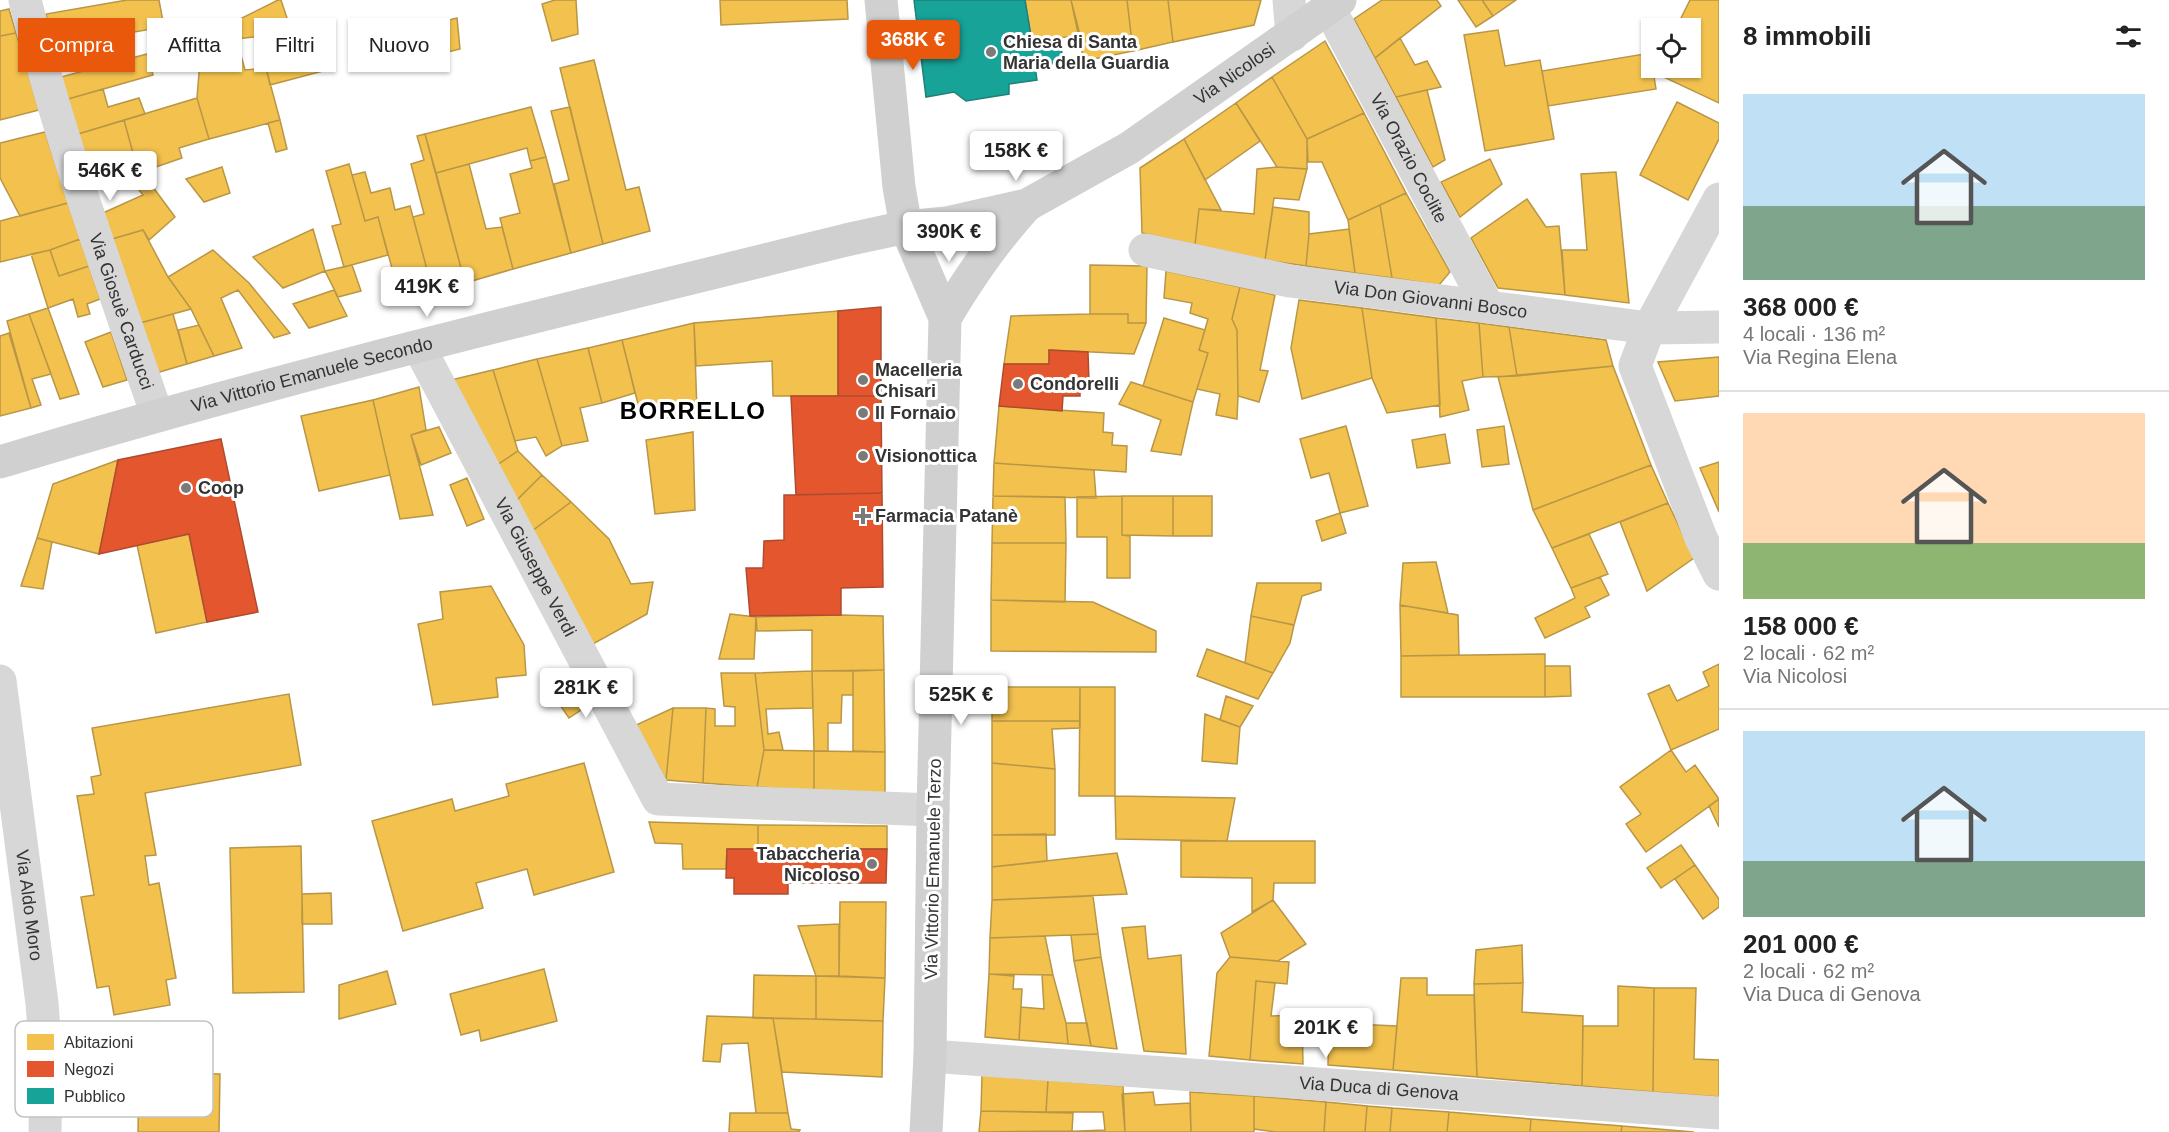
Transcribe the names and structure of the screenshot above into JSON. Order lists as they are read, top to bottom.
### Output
{
  "streets": {
    "street": [
      "Via Nicolosi",
      "Via Orazio Coclite",
      "Via Don Giovanni Bosco",
      "Via Giosuè Carducci",
      "Via Vittorio Emanuele Secondo",
      "Via Giuseppe Verdi",
      "Via Vittorio Emanuele Terzo",
      "Via Aldo Moro",
      "Via Duca di Genova"
    ]
  },
  "crossings": [
    ["Via Nicolosi", "Via Orazio Coclite"],
    ["Via Nicolosi", "Via Vittorio Emanuele Secondo"],
    ["Via Orazio Coclite", "Via Don Giovanni Bosco"],
    ["Via Giosuè Carducci", "Via Vittorio Emanuele Secondo"],
    ["Via Vittorio Emanuele Secondo", "Via Giuseppe Verdi"],
    ["Via Giuseppe Verdi", "Via Vittorio Emanuele Terzo"],
    ["Via Vittorio Emanuele Terzo", "Via Duca di Genova"]
  ],
  "districts": ["BORRELLO"],
  "places": {
    "other": [
      "Chiesa di Santa Maria della Guardia",
      "Macelleria Chisari",
      "Condorelli",
      "Il Fornaio",
      "Visionottica",
      "Coop",
      "Tabaccheria Nicoloso"
    ],
    "health": ["Farmacia Patanè"]
  },
  "legend": ["Abitazioni", "Negozi", "Pubblico"],
  "page": {
    "heading": "8 immobili",
    "chip": [
      "Compra",
      "Affitta",
      "Filtri",
      "Nuovo"
    ],
    "price": [
      "368K €",
      "158K €",
      "546K €",
      "390K €",
      "419K €",
      "281K €",
      "525K €",
      "201K €"
    ],
    "list": [
      {
        "name": "368 000 €",
        "note": "4 locali · 136 m² · Via Regina Elena"
      },
      {
        "name": "158 000 €",
        "note": "2 locali · 62 m² · Via Nicolosi"
      },
      {
        "name": "201 000 €",
        "note": "2 locali · 62 m² · Via Duca di Genova"
      }
    ]
  }
}
